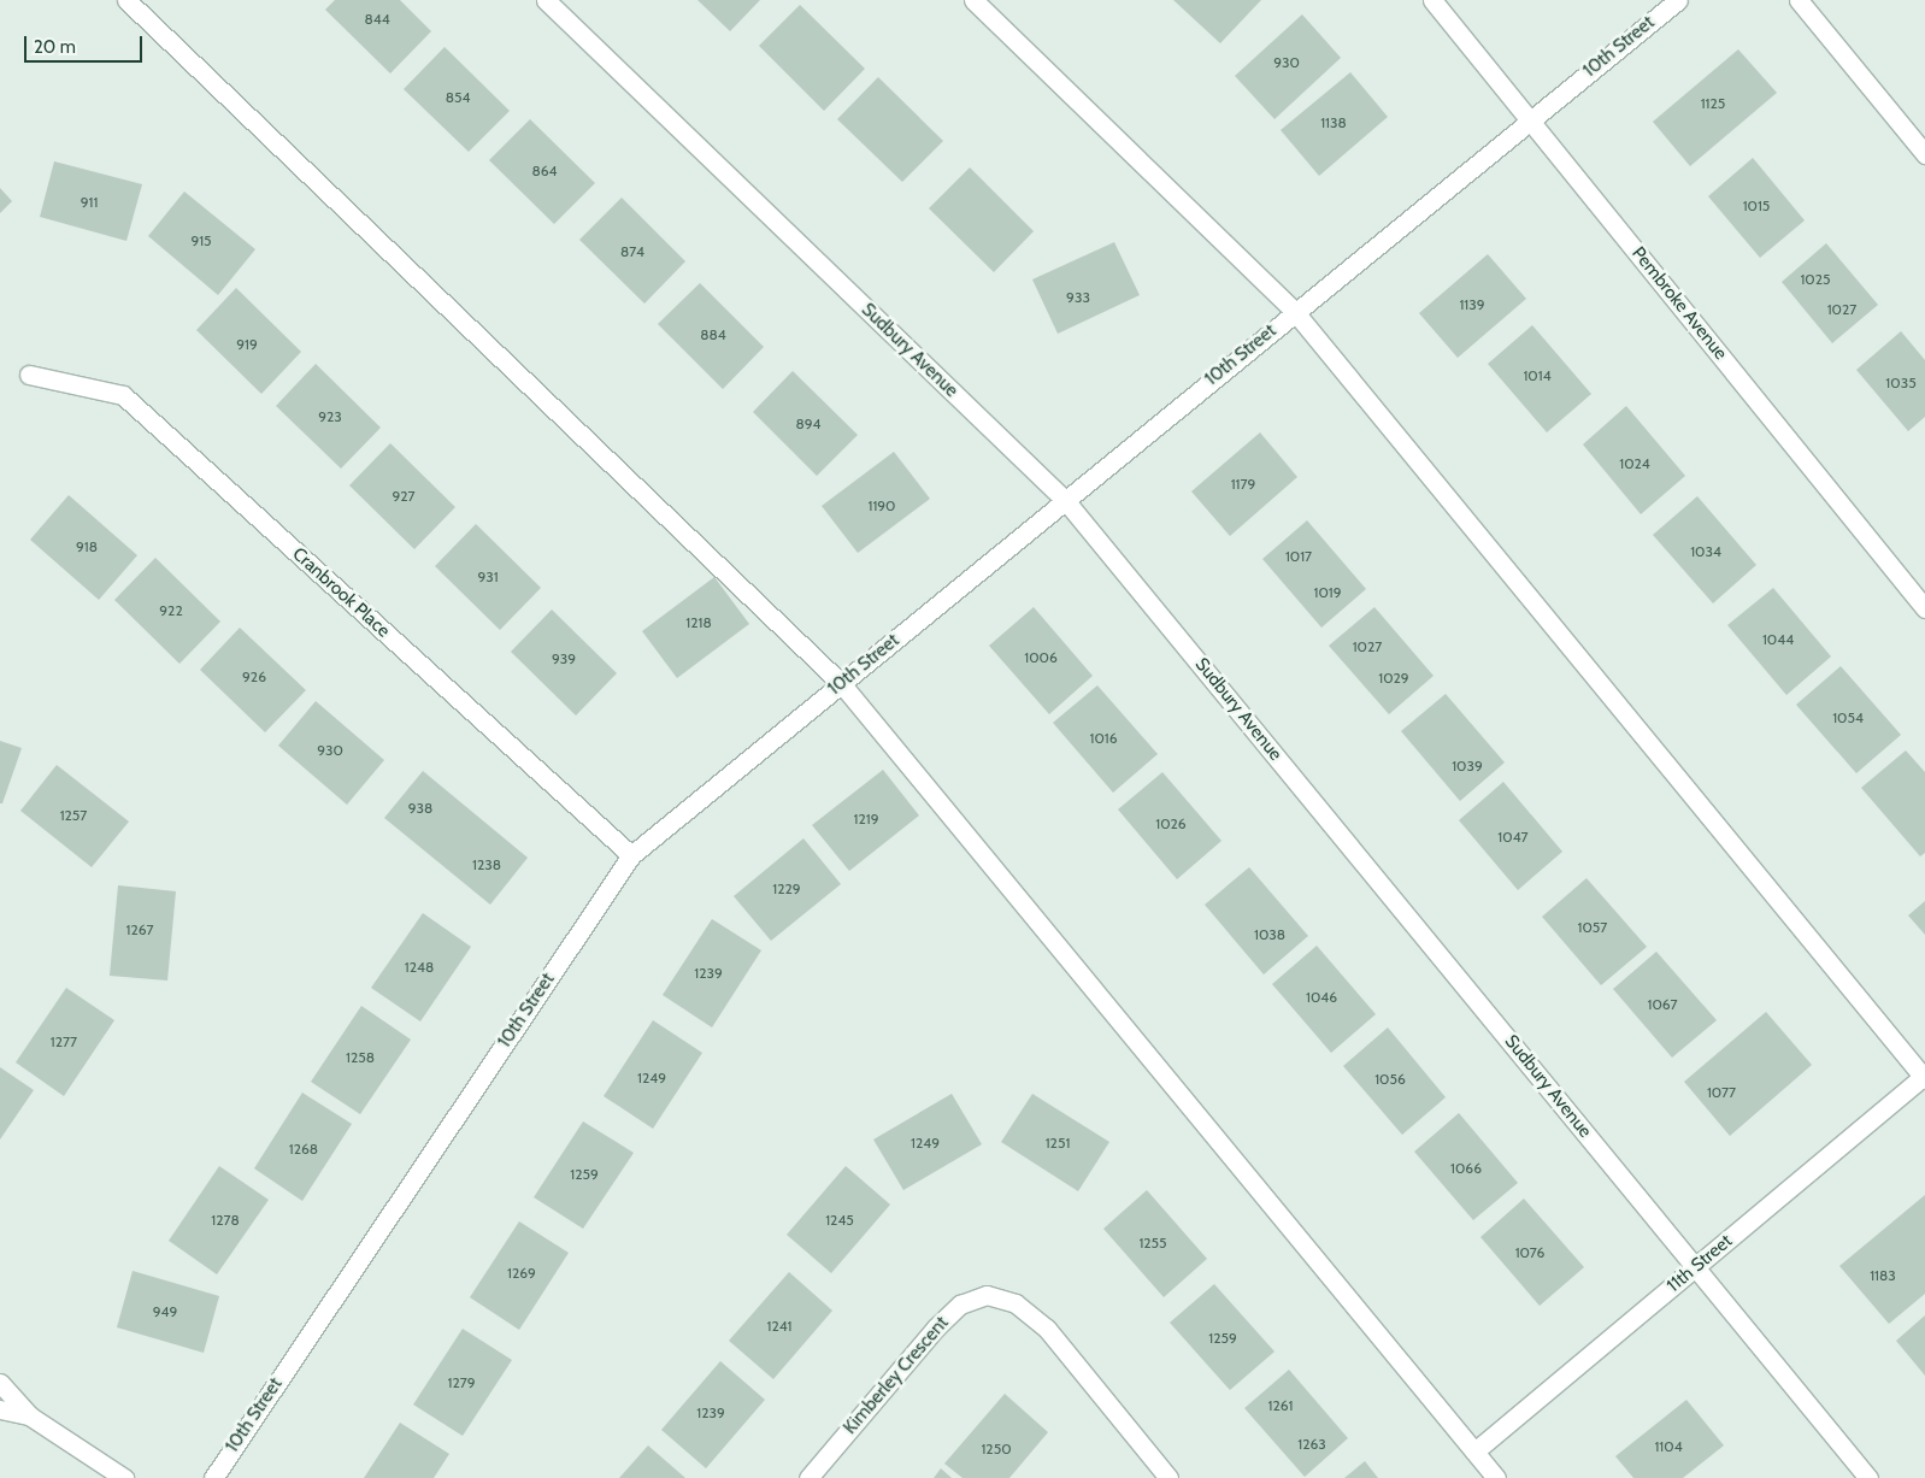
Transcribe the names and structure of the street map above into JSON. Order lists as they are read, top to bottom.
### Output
{
  "streets": {
    "street": [
      "10th Street",
      "Pembroke Avenue",
      "Sudbury Avenue",
      "Cranbrook Place",
      "11th Street",
      "Kimberley Crescent"
    ]
  },
  "crossings": [
    ["10th Street", "Pembroke Avenue"],
    ["10th Street", "Sudbury Avenue"],
    ["10th Street", "Cranbrook Place"],
    ["Sudbury Avenue", "11th Street"]
  ],
  "house_numbers": [
    "844",
    "930",
    "854",
    "1125",
    "1138",
    "864",
    "911",
    "1015",
    "915",
    "874",
    "1025",
    "933",
    "1139",
    "1027",
    "884",
    "919",
    "1014",
    "1035",
    "923",
    "894",
    "1024",
    "1179",
    "927",
    "1190",
    "918",
    "1034",
    "1017",
    "931",
    "1019",
    "922",
    "1218",
    "1044",
    "1027",
    "1006",
    "939",
    "926",
    "1029",
    "1054",
    "1016",
    "930",
    "1039",
    "938",
    "1257",
    "1219",
    "1026",
    "1047",
    "1238",
    "1229",
    "1057",
    "1267",
    "1038",
    "1248",
    "1239",
    "1046",
    "1067",
    "1277",
    "1258",
    "1249",
    "1056",
    "1077",
    "1249",
    "1251",
    "1268",
    "1066",
    "1259",
    "1278",
    "1245",
    "1255",
    "1076",
    "1269",
    "1183",
    "949",
    "1241",
    "1259",
    "1279",
    "1261",
    "1239",
    "1263",
    "1104",
    "1250"
  ],
  "scale_bar": "20 m"
}
